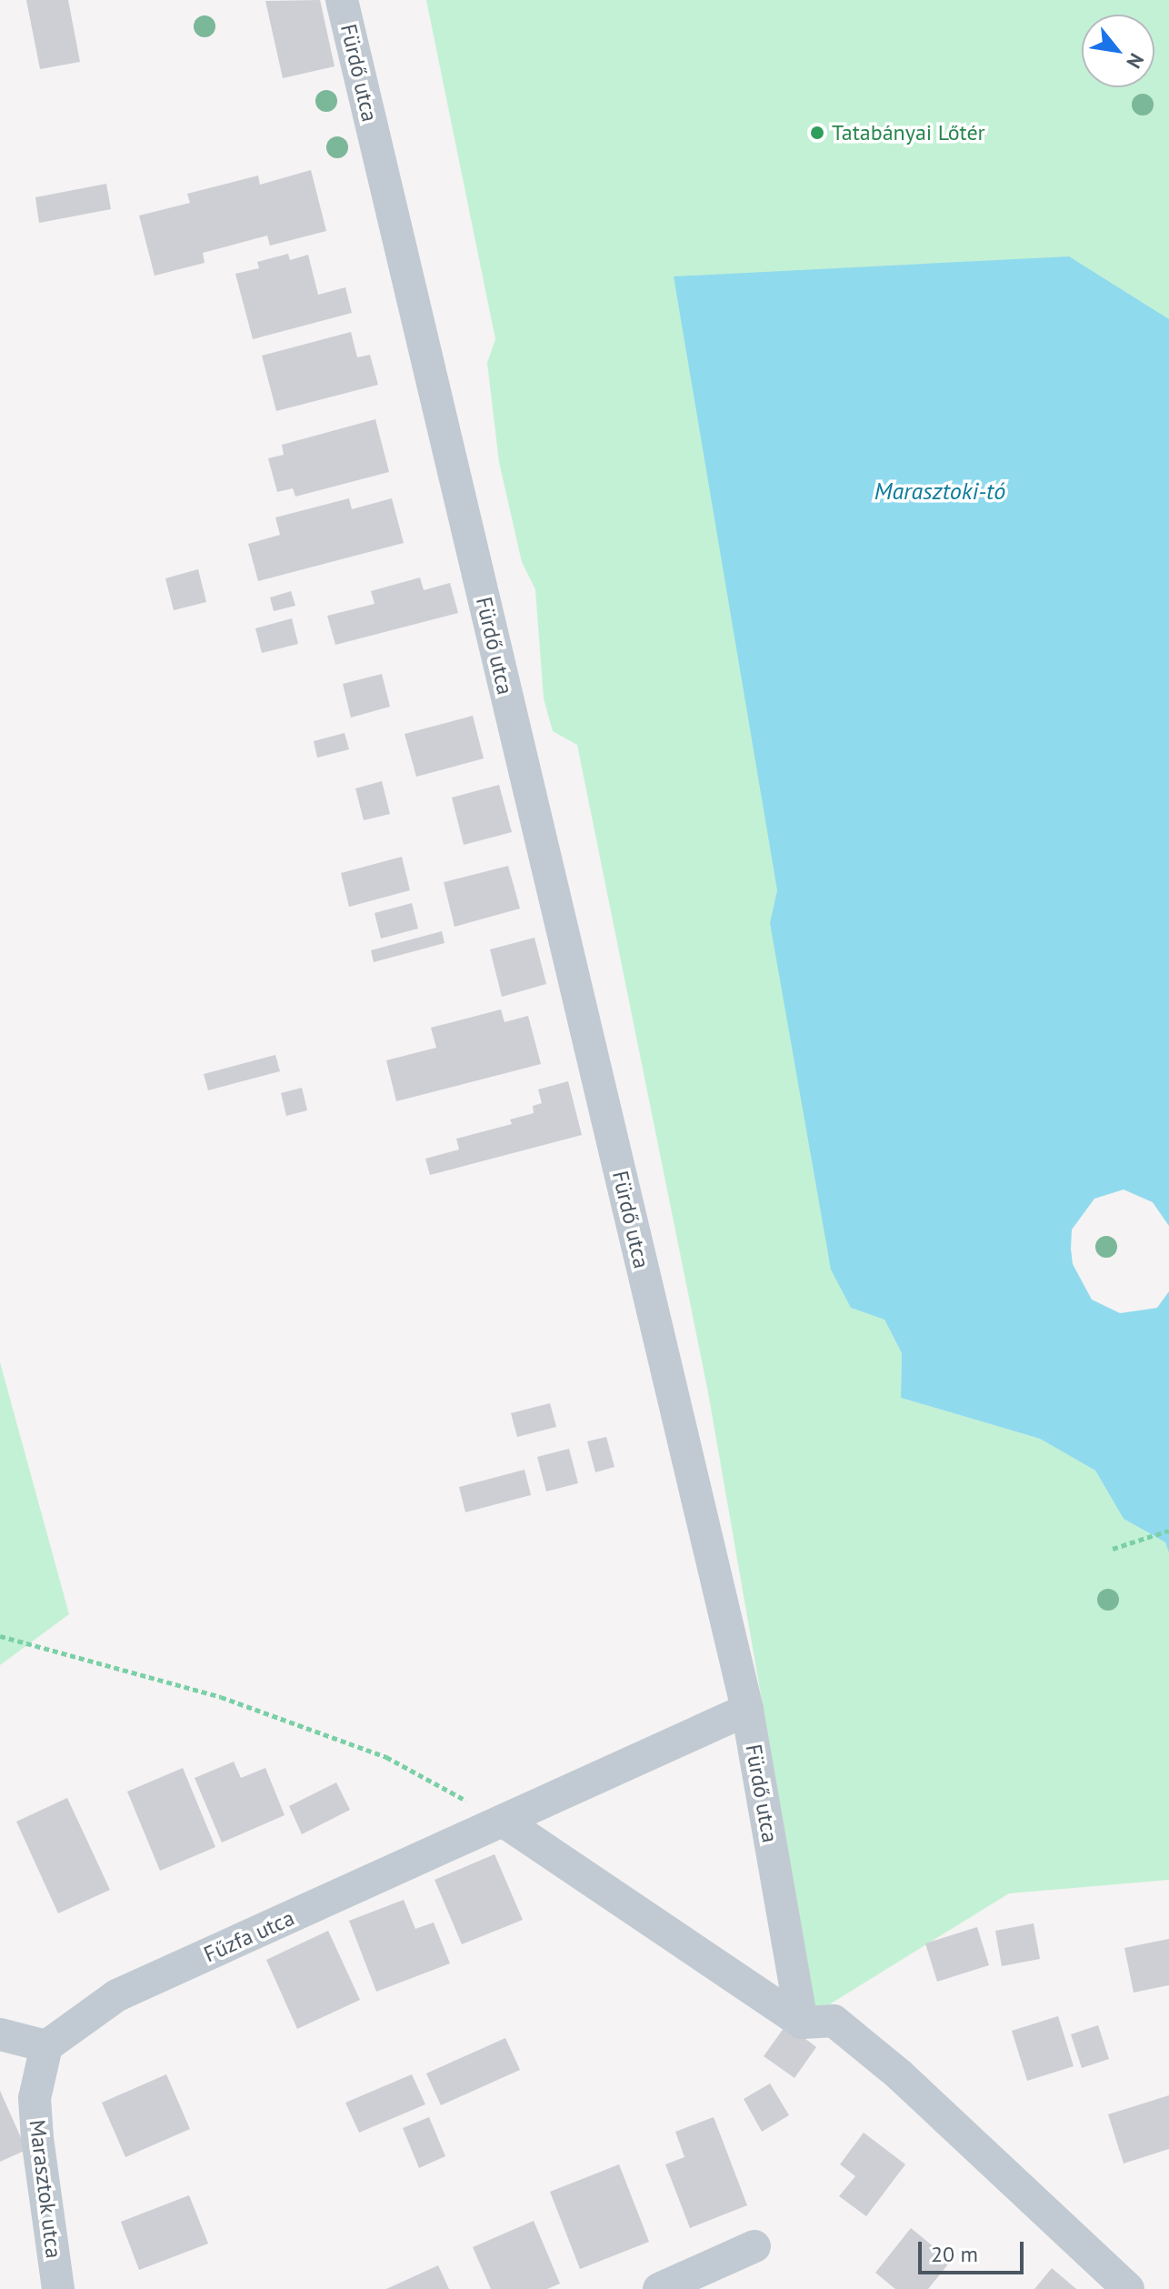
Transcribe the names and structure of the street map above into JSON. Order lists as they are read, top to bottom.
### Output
{
  "streets": {
    "street": ["Fürdő utca", "Fűzfa utca", "Marasztok utca"]
  },
  "crossings": [
    ["Fürdő utca", "Fűzfa utca"],
    ["Fűzfa utca", "Marasztok utca"]
  ],
  "water": ["Marasztoki-tó"],
  "places": ["Tatabányai Lőtér"],
  "scale_bar": "20 m",
  "north": "bottom right"
}
